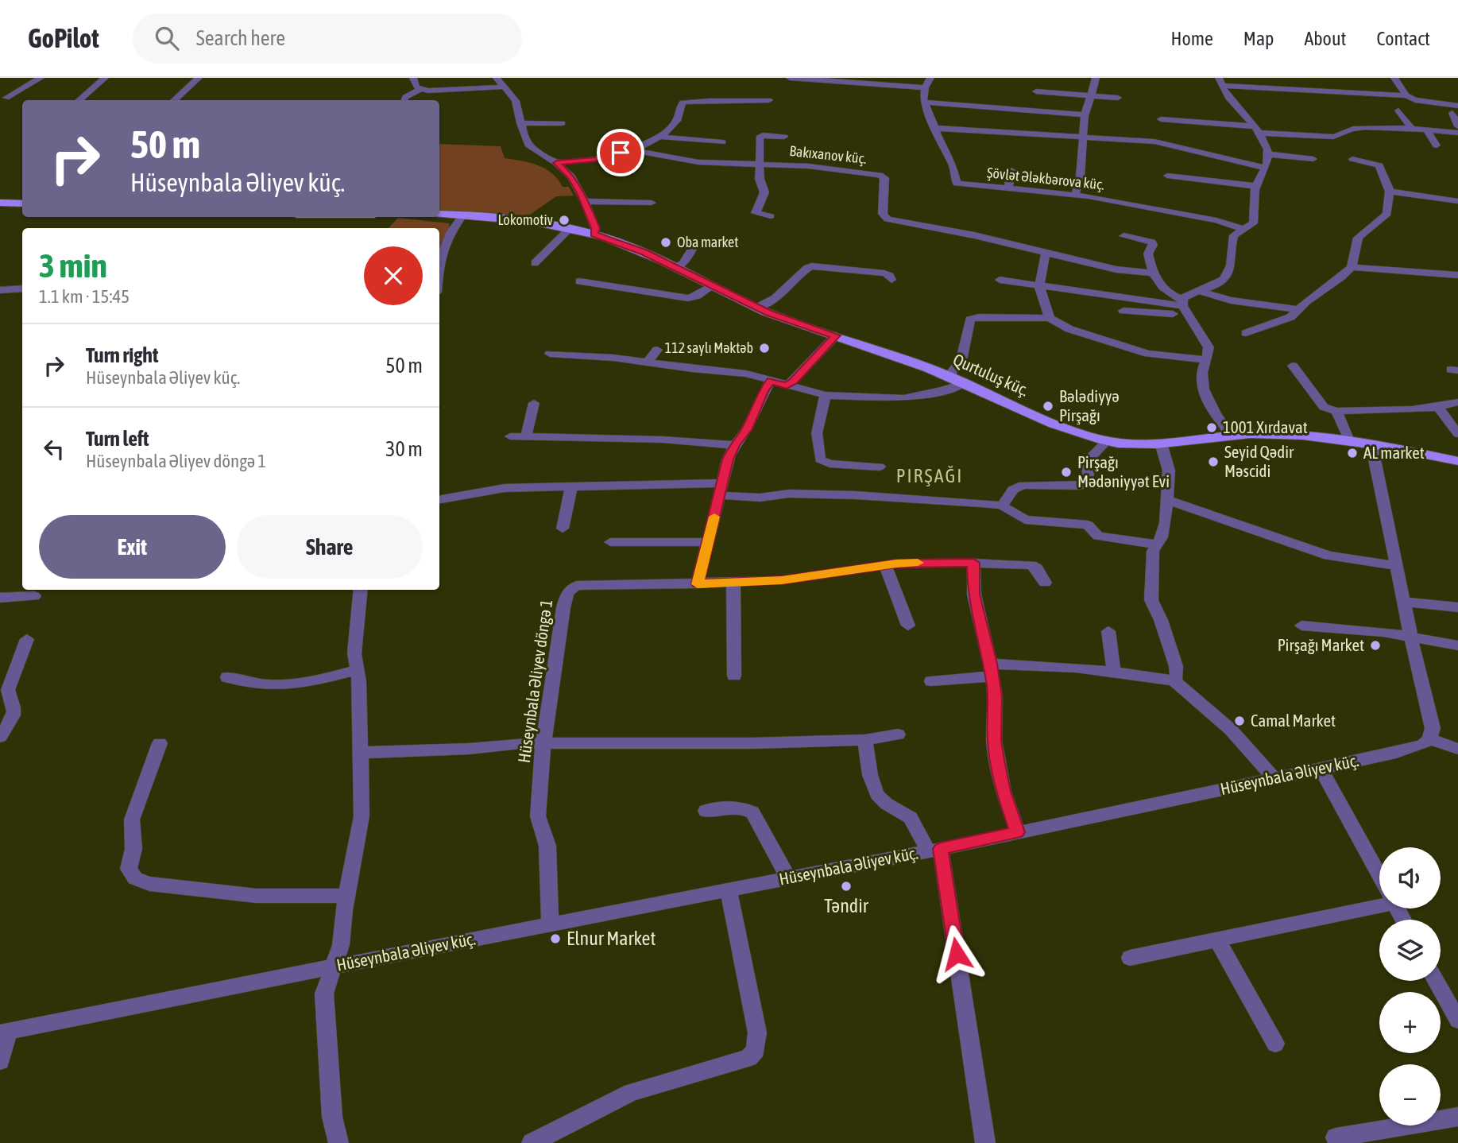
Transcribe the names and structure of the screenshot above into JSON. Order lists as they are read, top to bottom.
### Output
{
  "streets": {
    "main road": ["Qurtuluş küç."],
    "street": [
      "Bakıxanov küç.",
      "Şövlət Ələkbərova küç.",
      "Hüseynbala Əliyev döngə 1",
      "Hüseynbala Əliyev küç."
    ]
  },
  "crossings": [
    ["Hüseynbala Əliyev döngə 1", "Hüseynbala Əliyev küç."]
  ],
  "districts": ["PIRŞAĞI"],
  "places": [
    "Lokomotiv",
    "Oba market",
    "112 saylı Məktəb",
    "Bələdiyyə Pirşağı",
    "1001 Xırdavat",
    "AL market",
    "Seyid Qədir Məscidi",
    "Pirşağı Mədəniyyət Evi",
    "Pirşağı Market",
    "Camal Market",
    "Təndir",
    "Elnur Market"
  ],
  "page": {
    "header": "GoPilot",
    "search": "Search here",
    "nav": [
      "Home",
      "Map",
      "About",
      "Contact"
    ],
    "turn": ["50 m", "Hüseynbala Əliyev küç."],
    "heading": ["3 min", "1.1 km · 15:45"],
    "list": [
      {
        "name": "Turn right",
        "note": "Hüseynbala Əliyev küç.",
        "value": "50 m"
      },
      {
        "name": "Turn left",
        "note": "Hüseynbala Əliyev döngə 1",
        "value": "30 m"
      }
    ],
    "buttons": ["Exit", "Share"],
    "map_buttons": ["+", "−"]
  }
}
